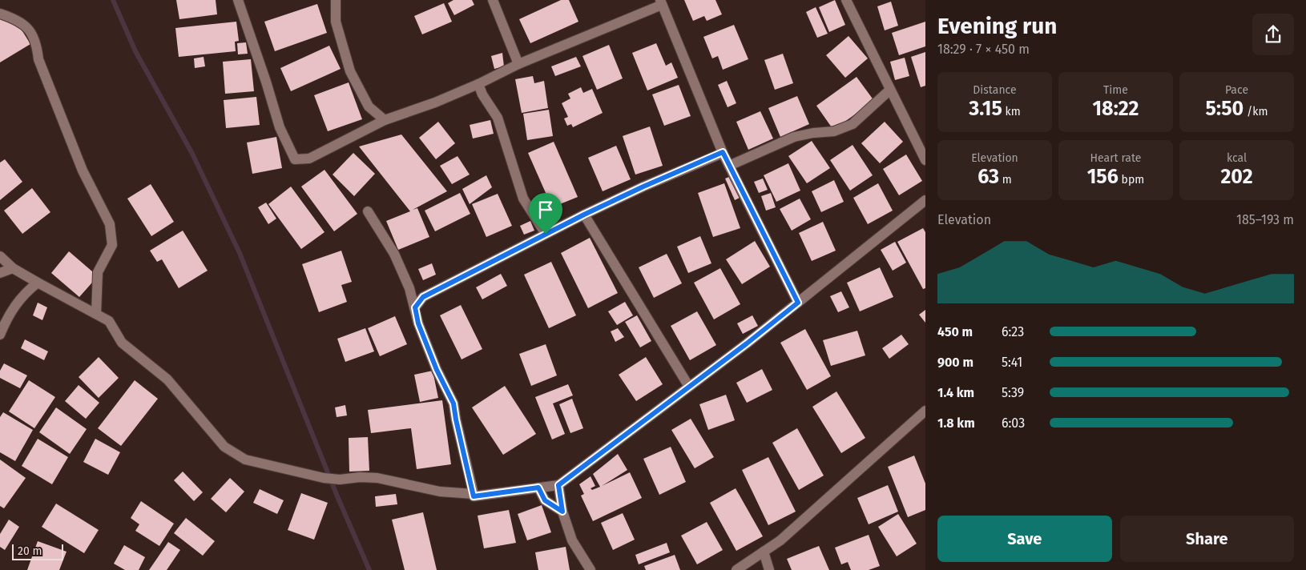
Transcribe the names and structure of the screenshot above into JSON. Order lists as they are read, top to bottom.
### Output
{
  "scale_bar": "20 m",
  "page": {
    "heading": ["Evening run", "18:29 · 7 × 450 m"],
    "stats": [
      ["Distance", "3.15 km"],
      ["Time", "18:22"],
      ["Pace", "5:50 /km"],
      ["Elevation", "63 m"],
      ["Heart rate", "156 bpm"],
      ["kcal", "202"]
    ],
    "chart": ["Elevation", "185–193 m"],
    "list": [
      {
        "name": "450 m",
        "note": "6:23"
      },
      {
        "name": "900 m",
        "note": "5:41"
      },
      {
        "name": "1.4 km",
        "note": "5:39"
      },
      {
        "name": "1.8 km",
        "note": "6:03"
      }
    ],
    "buttons": ["Save", "Share"],
    "scale": "20 m"
  }
}
